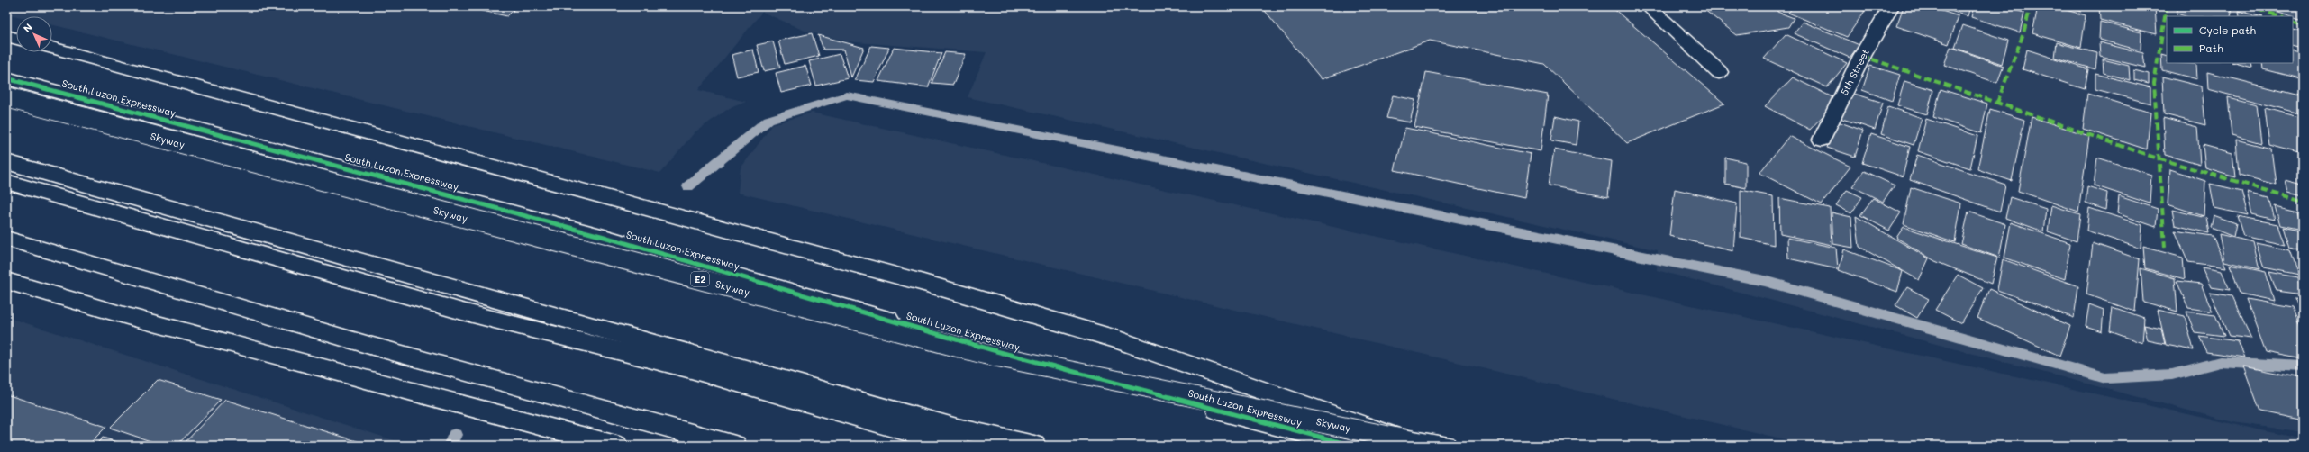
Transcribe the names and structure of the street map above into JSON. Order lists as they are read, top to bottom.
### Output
{
  "streets": {
    "main road": [
      "5th Street",
      "South Luzon Expressway",
      "Skyway",
      "E2"
    ]
  },
  "legend": ["Cycle path", "Path"],
  "north": "top left"
}
